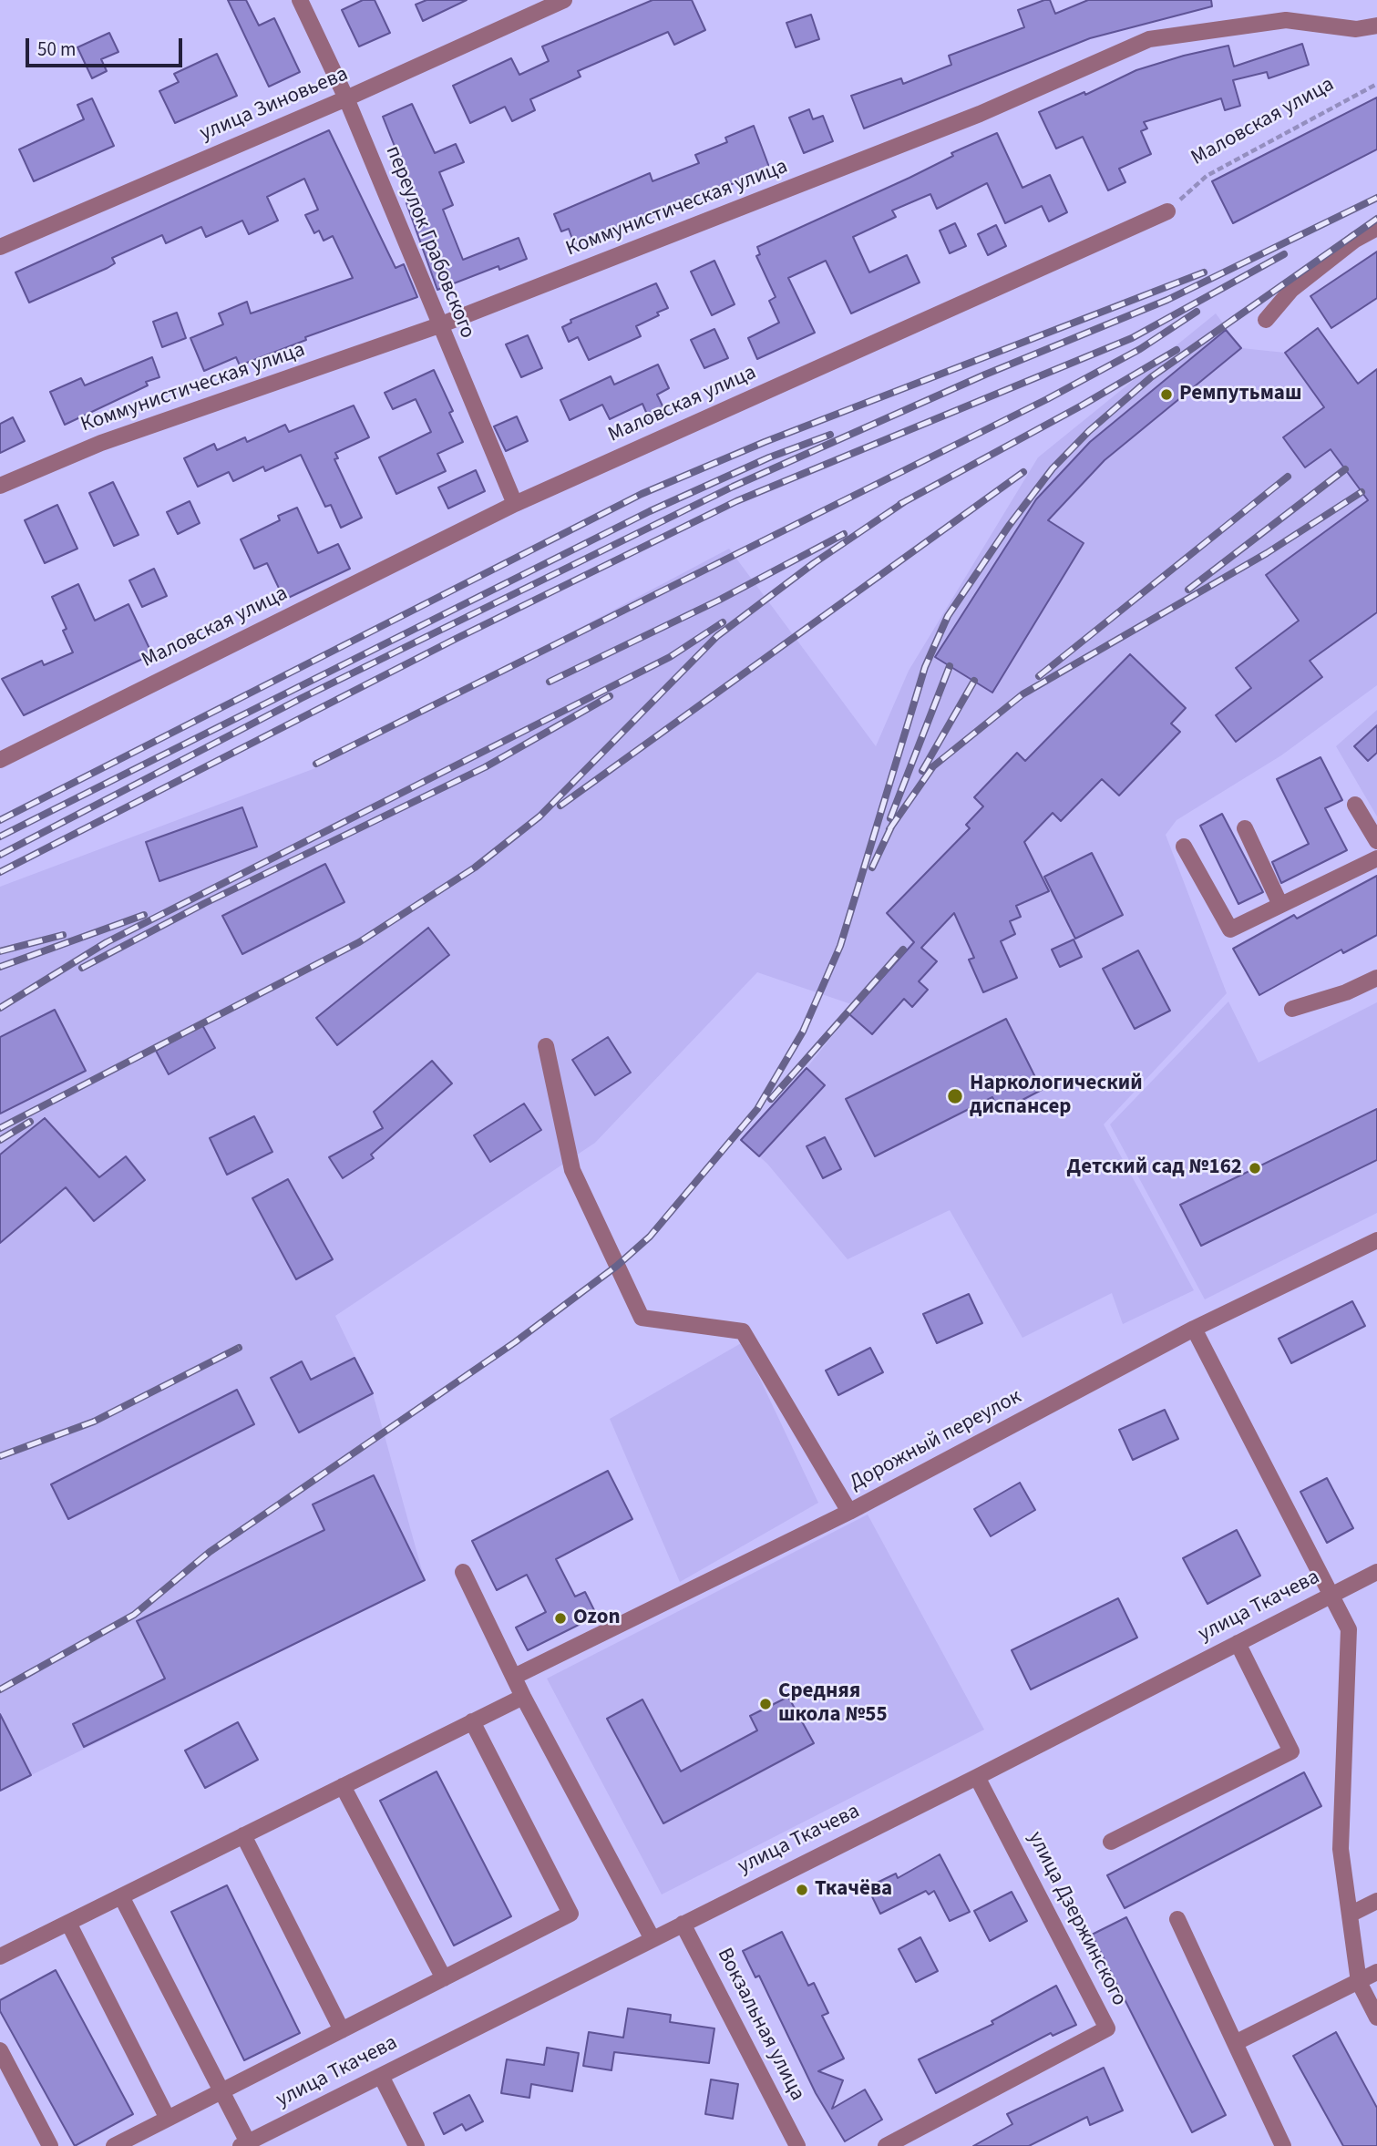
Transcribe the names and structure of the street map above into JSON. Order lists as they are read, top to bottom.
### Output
{
  "streets": {
    "street": [
      "улица Зиновьева",
      "Маловская улица",
      "Коммунистическая улица",
      "переулок Грабовского",
      "Дорожный переулок",
      "улица Ткачева",
      "улица Дзержинского",
      "Вокзальная улица"
    ]
  },
  "crossings": [
    ["улица Зиновьева", "переулок Грабовского"],
    ["Маловская улица", "переулок Грабовского"],
    ["Коммунистическая улица", "переулок Грабовского"],
    ["улица Ткачева", "улица Дзержинского"],
    ["улица Ткачева", "Вокзальная улица"]
  ],
  "places": [
    "Ремпутьмаш",
    "Наркологический диспансер",
    "Детский сад №162",
    "Ozon",
    "Средняя школа №55",
    "Ткачёва"
  ],
  "scale_bar": "50 m"
}
